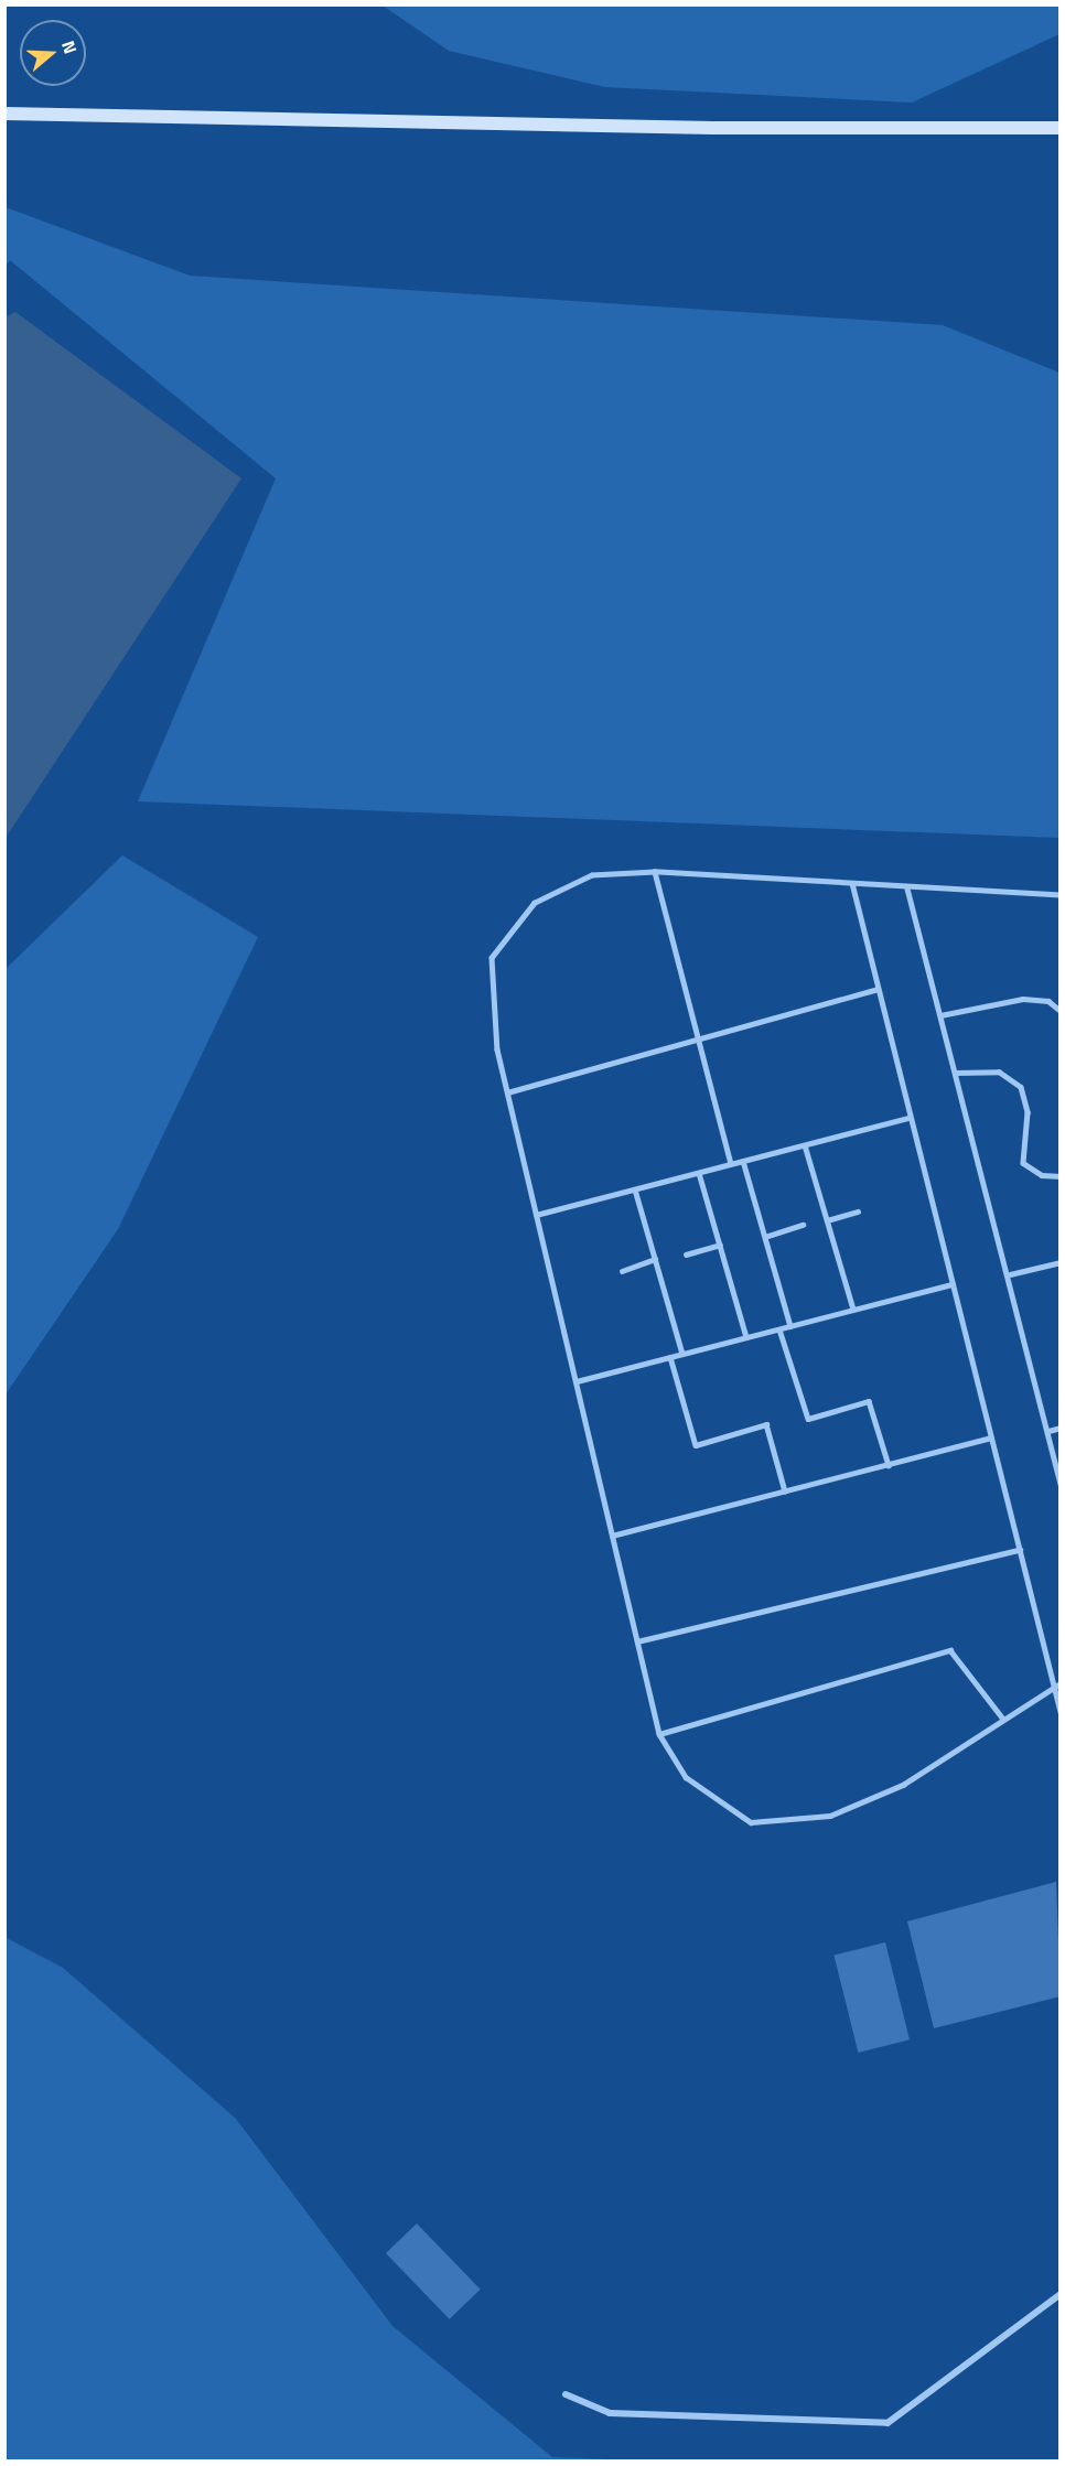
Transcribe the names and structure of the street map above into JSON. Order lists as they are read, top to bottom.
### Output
{
  "north": "right"
}
